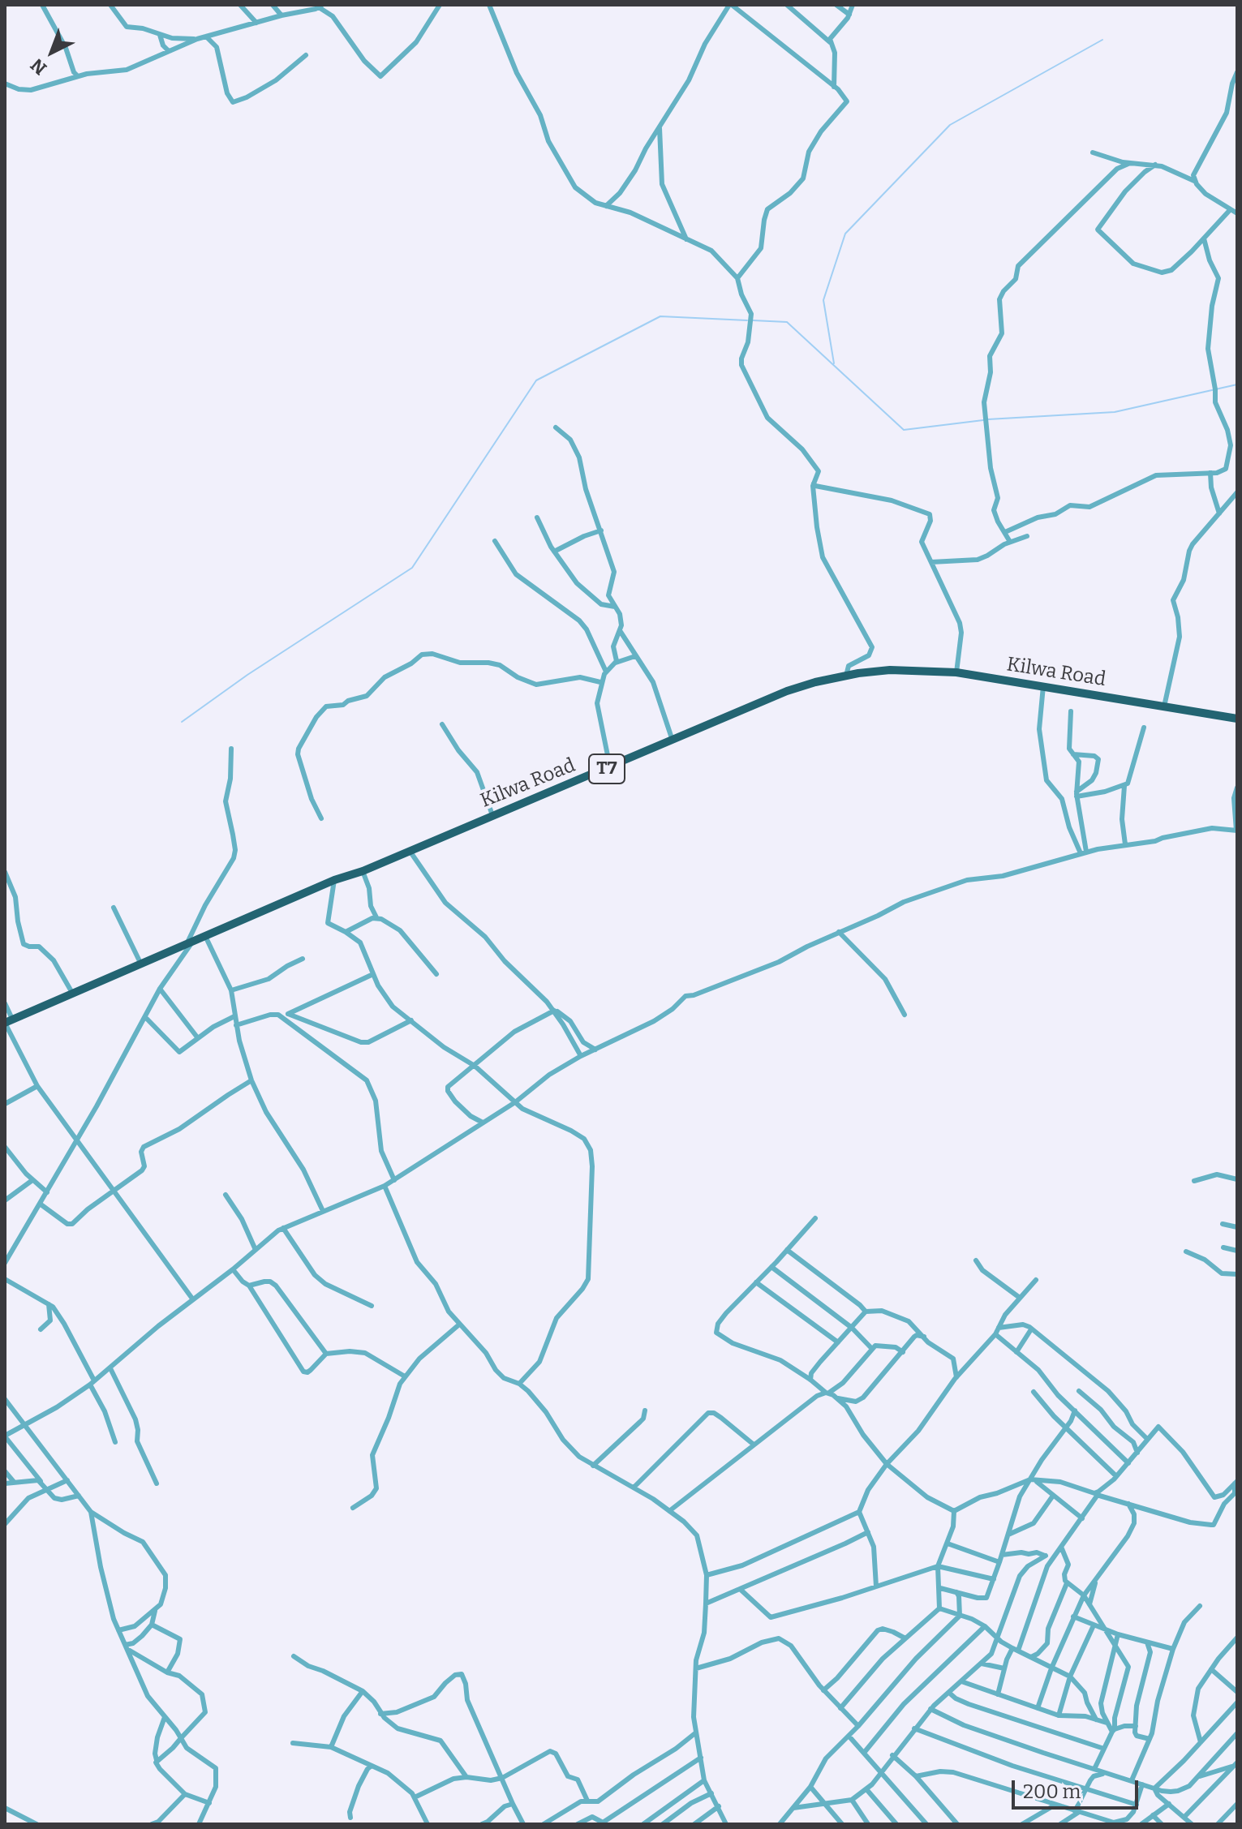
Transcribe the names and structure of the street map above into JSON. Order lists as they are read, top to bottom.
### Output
{
  "streets": {
    "highway": ["Kilwa Road", "T7"]
  },
  "scale_bar": "200 m",
  "north": "bottom left"
}
